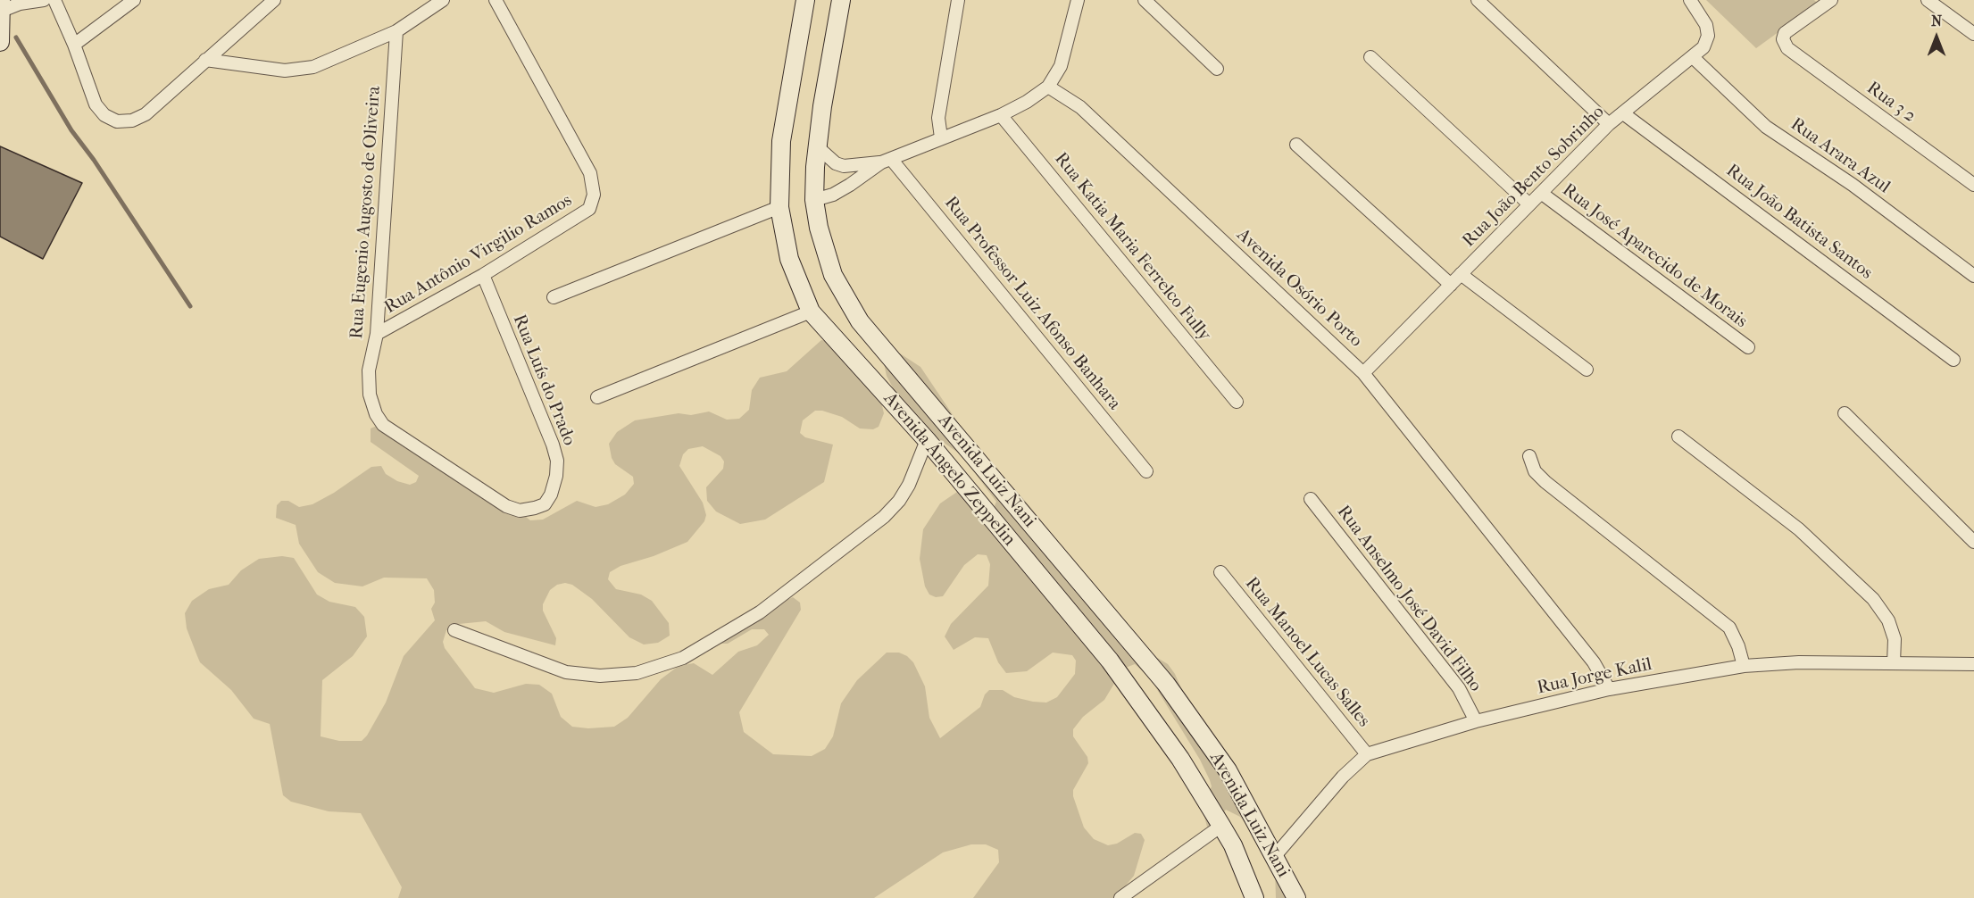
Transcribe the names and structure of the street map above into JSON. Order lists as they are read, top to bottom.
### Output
{
  "streets": {
    "street": [
      "Rua 3 2",
      "Rua Arara Azul",
      "Rua João Bento Sobrinho",
      "Rua Eugenio Augosto de Oliveira",
      "Rua João Batista Santos",
      "Rua Katia Maria Ferrelco Fully",
      "Rua Antônio Virgilio Ramos",
      "Rua José Aparecido de Morais",
      "Avenida Osório Porto",
      "Rua Professor Luiz Afonso Banhara",
      "Rua Luís do Prado",
      "Avenida Ângelo Zeppelin",
      "Avenida Luiz Nani",
      "Rua Anselmo José David Filho",
      "Rua Manoel Lucas Salles",
      "Rua Jorge Kalil"
    ]
  },
  "crossings": [
    ["Rua Arara Azul", "Rua João Bento Sobrinho"],
    ["Rua João Bento Sobrinho", "Rua João Batista Santos"],
    ["Rua João Bento Sobrinho", "Rua José Aparecido de Morais"],
    ["Rua João Bento Sobrinho", "Avenida Osório Porto"],
    ["Rua Eugenio Augosto de Oliveira", "Rua Antônio Virgilio Ramos"],
    ["Rua Eugenio Augosto de Oliveira", "Rua Luís do Prado"],
    ["Rua Antônio Virgilio Ramos", "Rua Luís do Prado"],
    ["Avenida Osório Porto", "Rua Jorge Kalil"],
    ["Avenida Luiz Nani", "Rua Jorge Kalil"],
    ["Rua Anselmo José David Filho", "Rua Jorge Kalil"],
    ["Rua Manoel Lucas Salles", "Rua Jorge Kalil"]
  ],
  "north": "top"
}
